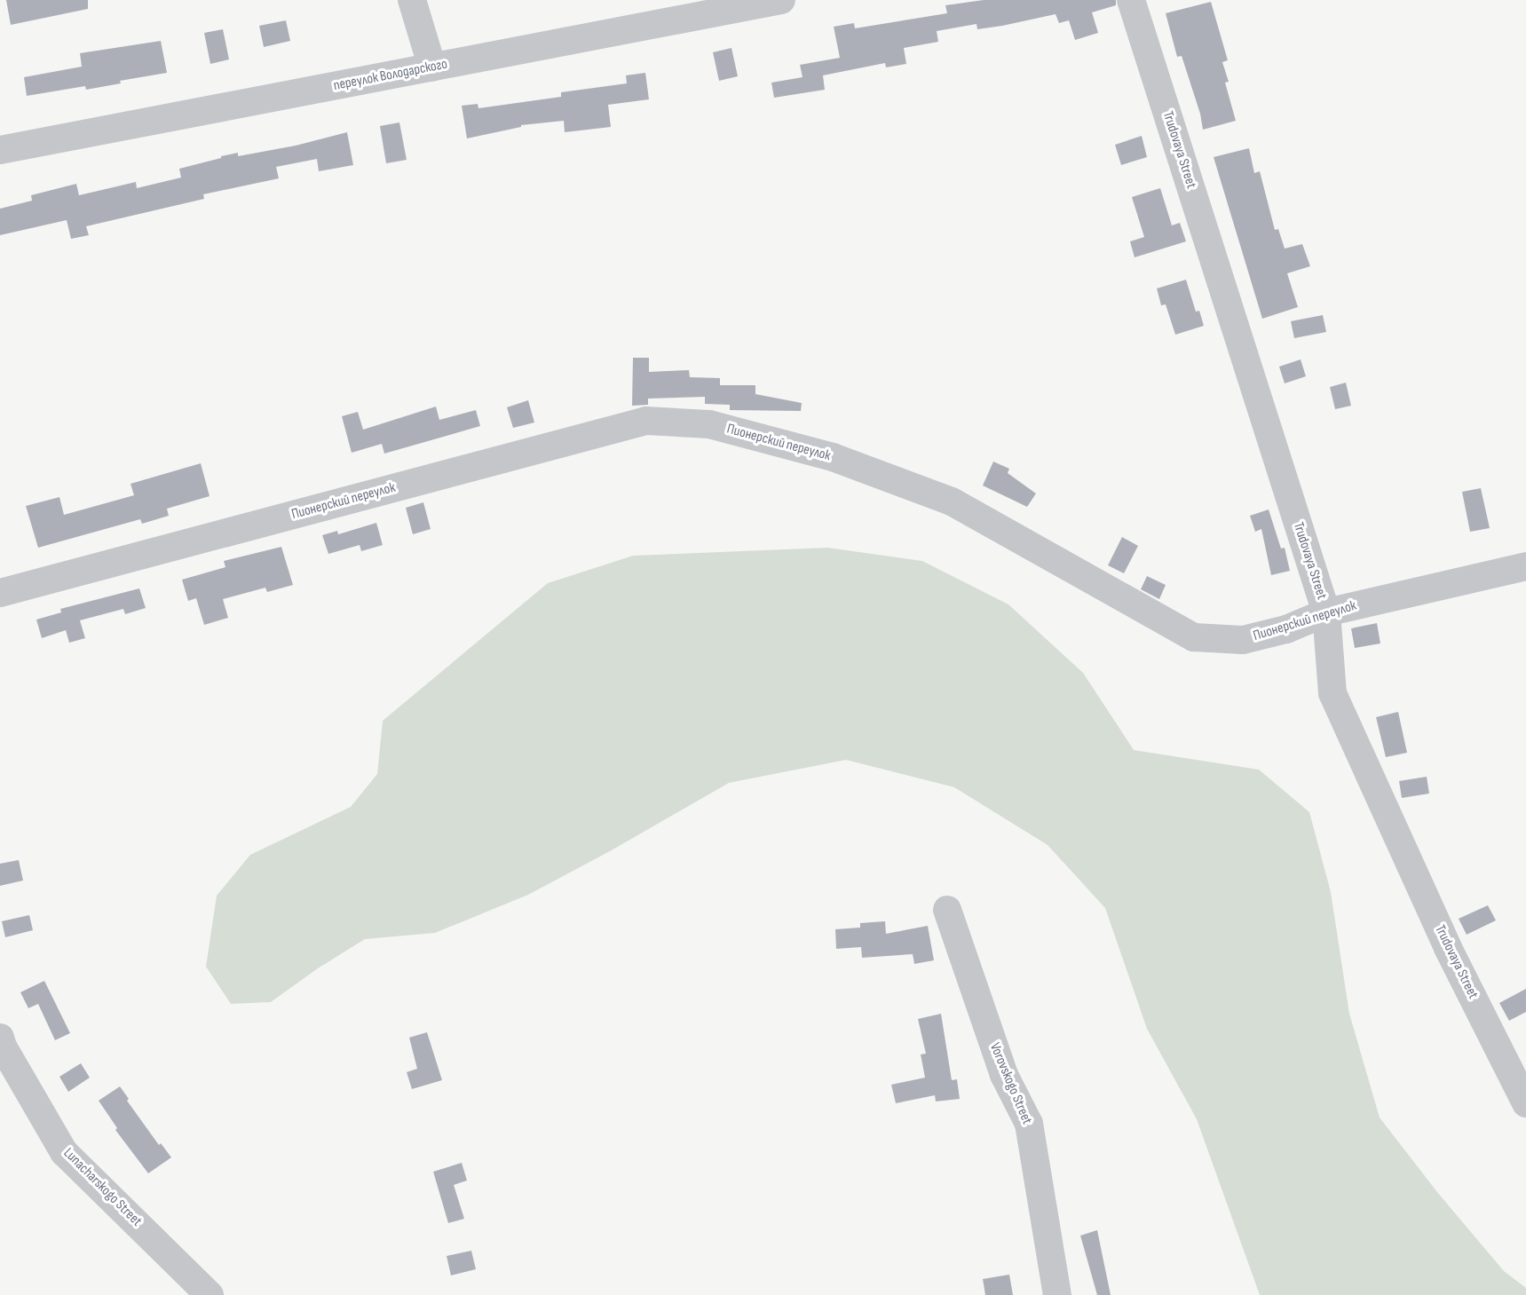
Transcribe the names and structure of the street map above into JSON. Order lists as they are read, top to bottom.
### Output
{
  "streets": {
    "street": [
      "переулок Володарского",
      "Trudovaya Street",
      "Пионерский переулок",
      "Vorovskogo Street",
      "Lunacharskogo Street"
    ]
  },
  "crossings": [
    ["Trudovaya Street", "Пионерский переулок"]
  ]
}
